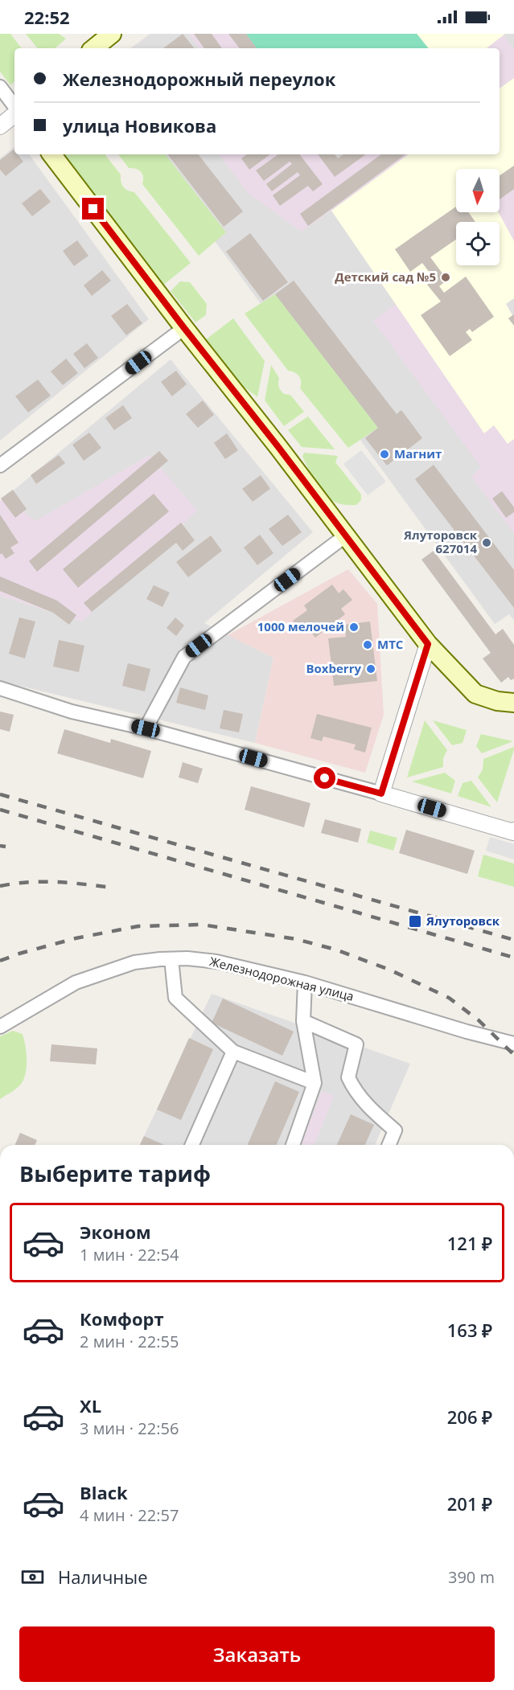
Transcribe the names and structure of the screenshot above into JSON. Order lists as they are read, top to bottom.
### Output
{
  "streets": {
    "street": ["Железнодорожная улица"]
  },
  "places": {
    "other": [
      "Детский сад №5",
      "Магнит",
      "Ялуторовск 627014",
      "1000 мелочей",
      "МТС",
      "Boxberry"
    ],
    "transit": ["Ялуторовск"]
  },
  "north": "bottom",
  "page": {
    "status": "22:52",
    "banner": ["Железнодорожный переулок", "улица Новикова"],
    "heading": "Выберите тариф",
    "list": [
      {
        "name": "Эконом",
        "note": "1 мин · 22:54",
        "value": "121 ₽"
      },
      {
        "name": "Комфорт",
        "note": "2 мин · 22:55",
        "value": "163 ₽"
      },
      {
        "name": "XL",
        "note": "3 мин · 22:56",
        "value": "206 ₽"
      },
      {
        "name": "Black",
        "note": "4 мин · 22:57",
        "value": "201 ₽"
      }
    ],
    "pay": ["Наличные", "390 m"],
    "buttons": "Заказать"
  }
}
